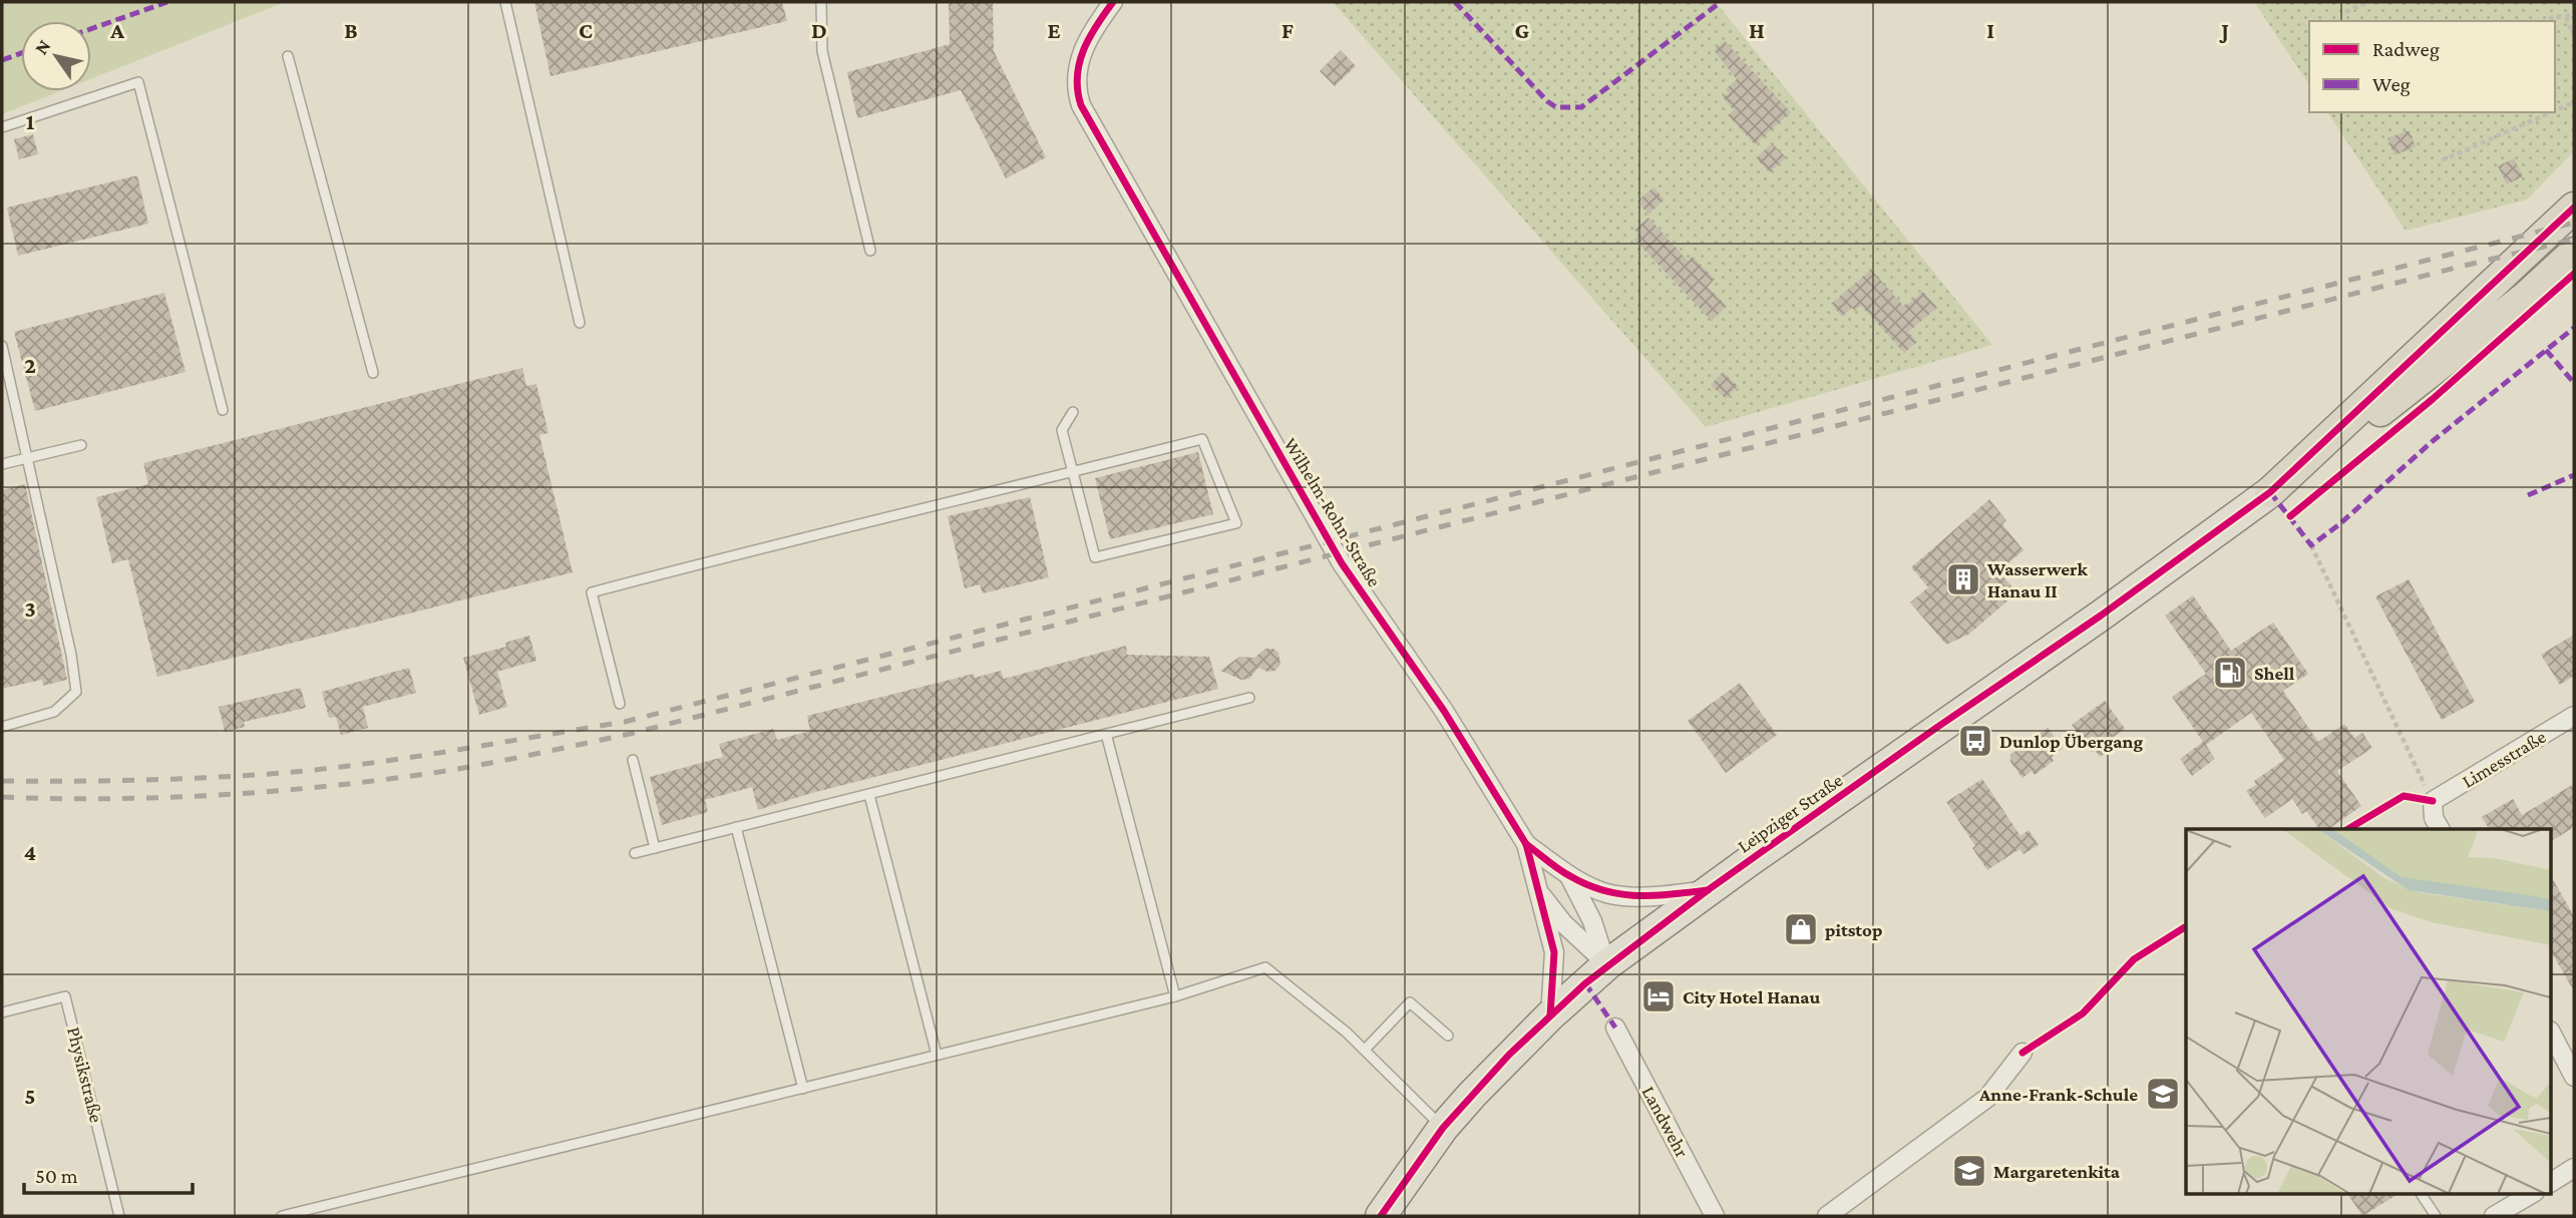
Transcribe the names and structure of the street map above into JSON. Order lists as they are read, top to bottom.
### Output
{
  "streets": {
    "main road": ["Leipziger Straße"],
    "street": ["Wilhelm-Rohn-Straße", "Limesstraße", "Landwehr"],
    "lane": ["Physikstraße"]
  },
  "crossings": [
    ["Wilhelm-Rohn-Straße", "Leipziger Straße"]
  ],
  "places": {
    "building": ["Wasserwerk Hanau II"],
    "fuel station": ["Shell"],
    "bus stop": ["Dunlop Übergang"],
    "shop": ["pitstop"],
    "hotel": ["City Hotel Hanau"],
    "school or university": ["Anne-Frank-Schule", "Margaretenkita"]
  },
  "legend": ["Radweg", "Weg"],
  "scale_bar": "50 m",
  "north": "top left",
  "grid": {
    "columns": [
      "A",
      "B",
      "C",
      "D",
      "E",
      "F",
      "G",
      "H",
      "I",
      "J"
    ],
    "rows": [
      "1",
      "2",
      "3",
      "4",
      "5"
    ]
  }
}
